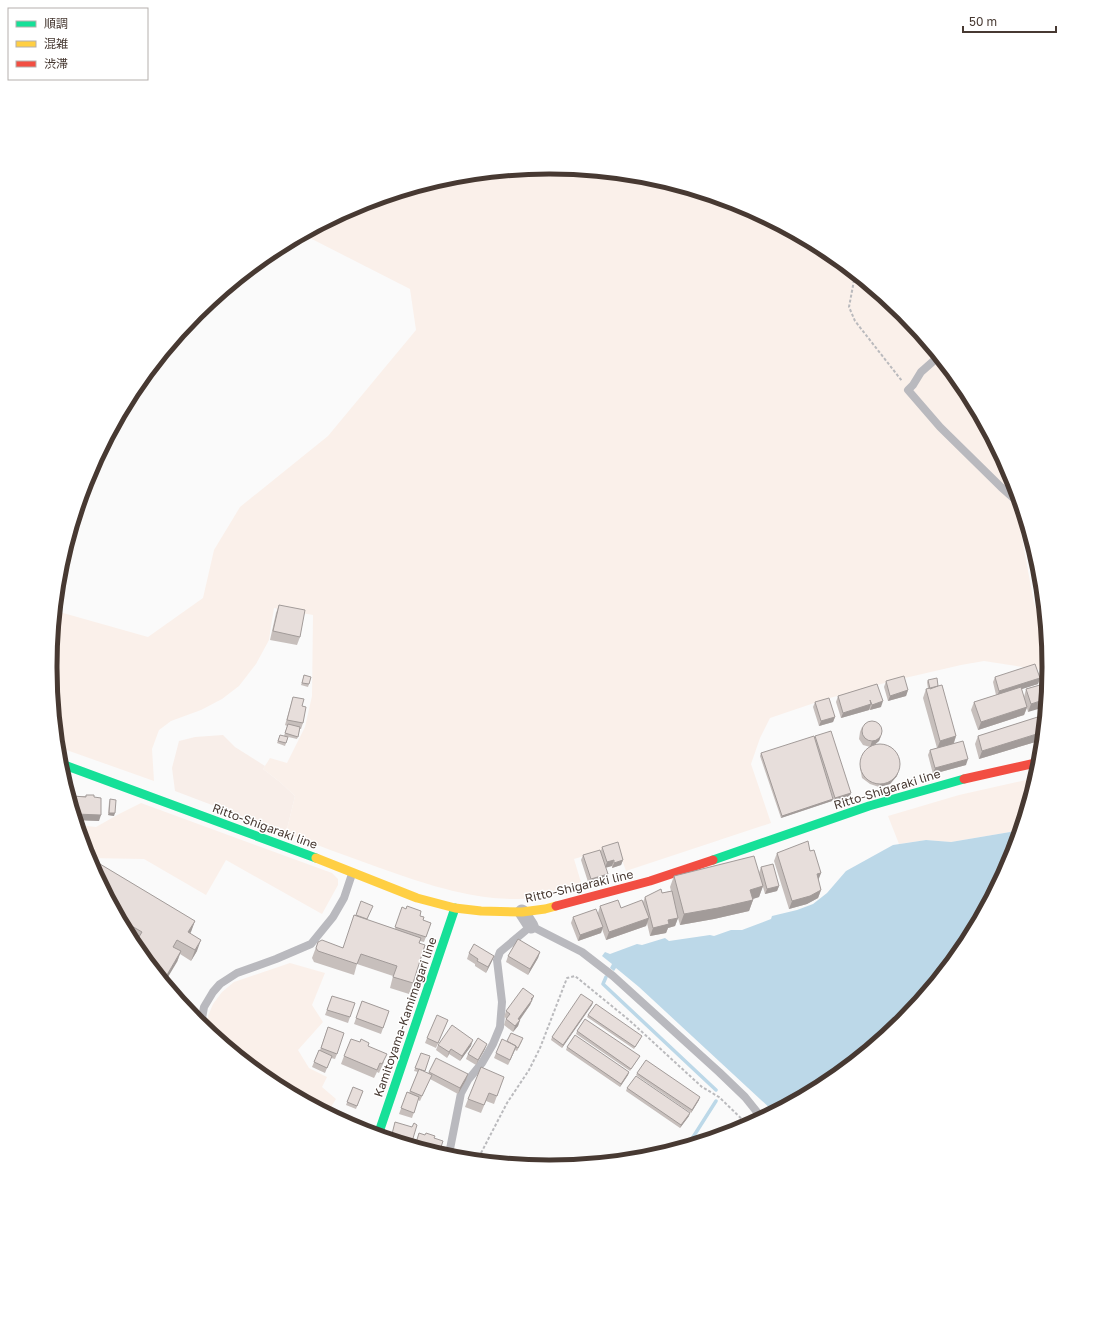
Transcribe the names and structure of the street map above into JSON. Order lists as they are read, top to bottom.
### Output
{
  "streets": {
    "main road": ["Ritto-Shigaraki line", "Kamitoyama-Kamimagari line"]
  },
  "crossings": [
    ["Ritto-Shigaraki line", "Kamitoyama-Kamimagari line"]
  ],
  "legend": ["順調", "混雑", "渋滞"],
  "scale_bar": "50 m"
}
